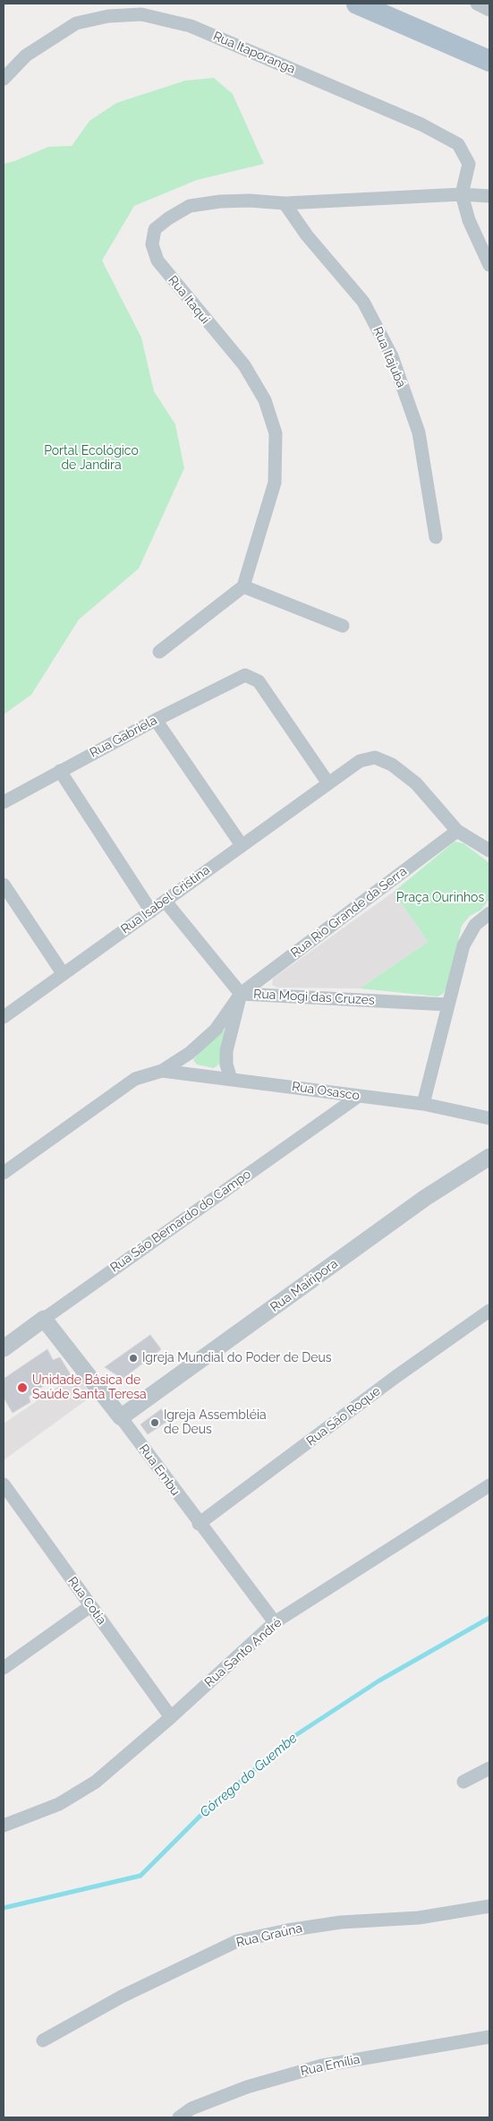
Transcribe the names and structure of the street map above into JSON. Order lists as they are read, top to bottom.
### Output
{
  "streets": {
    "street": [
      "Rua Itaporanga",
      "Rua Itaqui",
      "Rua Itajubá",
      "Rua Gabriela",
      "Rua Isabel Cristina",
      "Rua Rio Grande da Serra",
      "Rua Mogi das Cruzes",
      "Rua Osasco",
      "Rua São Bernardo do Campo",
      "Rua Mairipora",
      "Rua São Roque",
      "Rua Embu",
      "Rua Cotia",
      "Rua Santo André",
      "Rua Graúna",
      "Rua Emília"
    ]
  },
  "crossings": [
    ["Rua Itaporanga", "Rua Itaqui"],
    ["Rua Itaqui", "Rua Itajubá"],
    ["Rua Gabriela", "Rua Isabel Cristina"],
    ["Rua Isabel Cristina", "Rua Rio Grande da Serra"],
    ["Rua Rio Grande da Serra", "Rua Mogi das Cruzes"],
    ["Rua Rio Grande da Serra", "Rua Osasco"],
    ["Rua Mogi das Cruzes", "Rua Osasco"],
    ["Rua Osasco", "Rua São Bernardo do Campo"],
    ["Rua São Bernardo do Campo", "Rua Embu"],
    ["Rua Mairipora", "Rua Embu"],
    ["Rua São Roque", "Rua Embu"],
    ["Rua Embu", "Rua Santo André"],
    ["Rua Cotia", "Rua Santo André"]
  ],
  "water": ["Córrego do Guembe"],
  "parks": ["Portal Ecológico de Jandira", "Praça Ourinhos"],
  "places": ["Igreja Mundial do Poder de Deus", "Unidade Básica de Saúde Santa Teresa", "Igreja Assembléia de Deus"]
}
